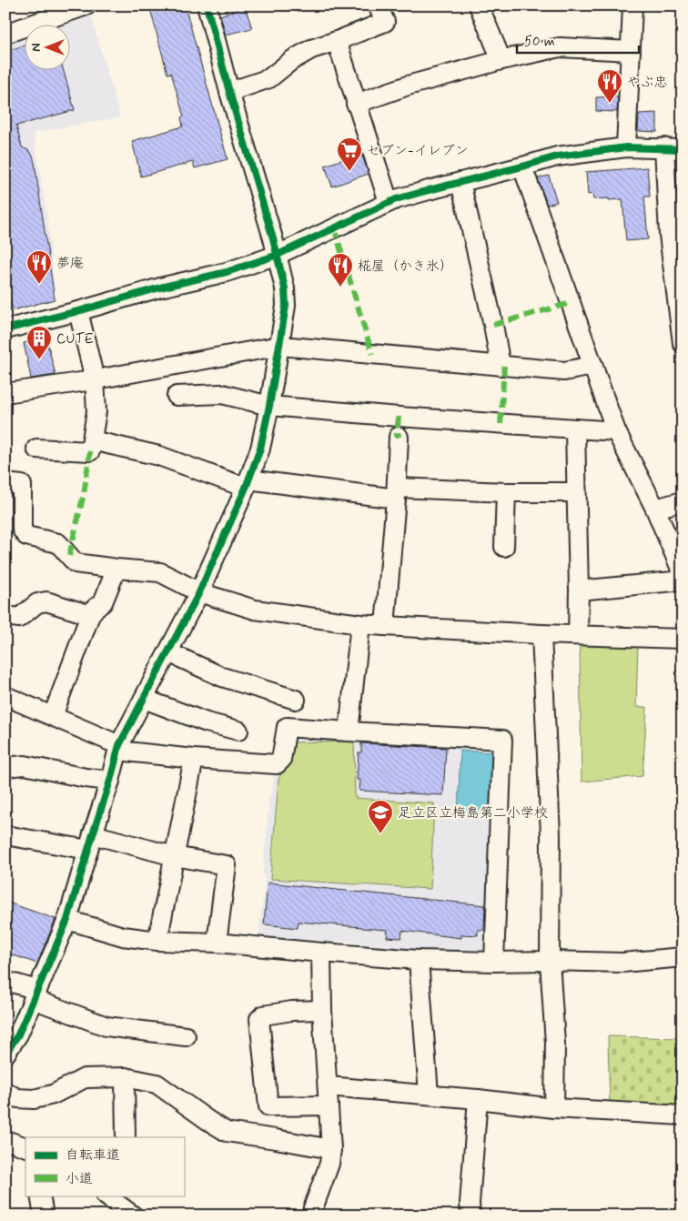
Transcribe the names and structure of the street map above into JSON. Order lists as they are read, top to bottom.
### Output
{
  "places": {
    "restaurant": ["やぶ忠", "夢庵", "椛屋（かき氷）"],
    "supermarket": ["セブン-イレブン"],
    "building": ["CUTE"],
    "school or university": ["足立区立梅島第二小学校"]
  },
  "legend": ["自転車道", "小道"],
  "scale_bar": "50 m",
  "north": "left"
}
